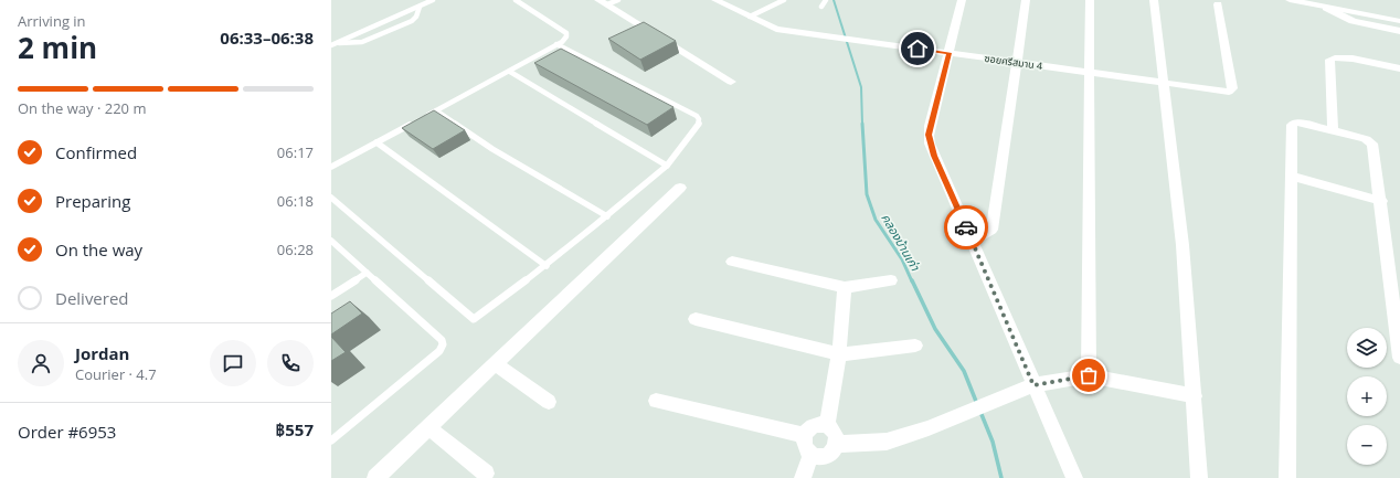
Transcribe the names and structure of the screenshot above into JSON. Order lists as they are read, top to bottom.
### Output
{
  "streets": {
    "street": ["ซอยศรีสมาน 4"]
  },
  "water": ["คลองบ้านเก่า"],
  "page": {
    "heading": ["2 min", "Arriving in", "06:33–06:38"],
    "panel": [
      "Jordan",
      "Courier · 4.7",
      "Order #6953",
      "฿557"
    ],
    "bar": "On the way · 220 m",
    "list": [
      ["Confirmed", "06:17"],
      ["Preparing", "06:18"],
      ["On the way", "06:28"],
      "Delivered"
    ],
    "map_buttons": ["+", "−"]
  }
}
